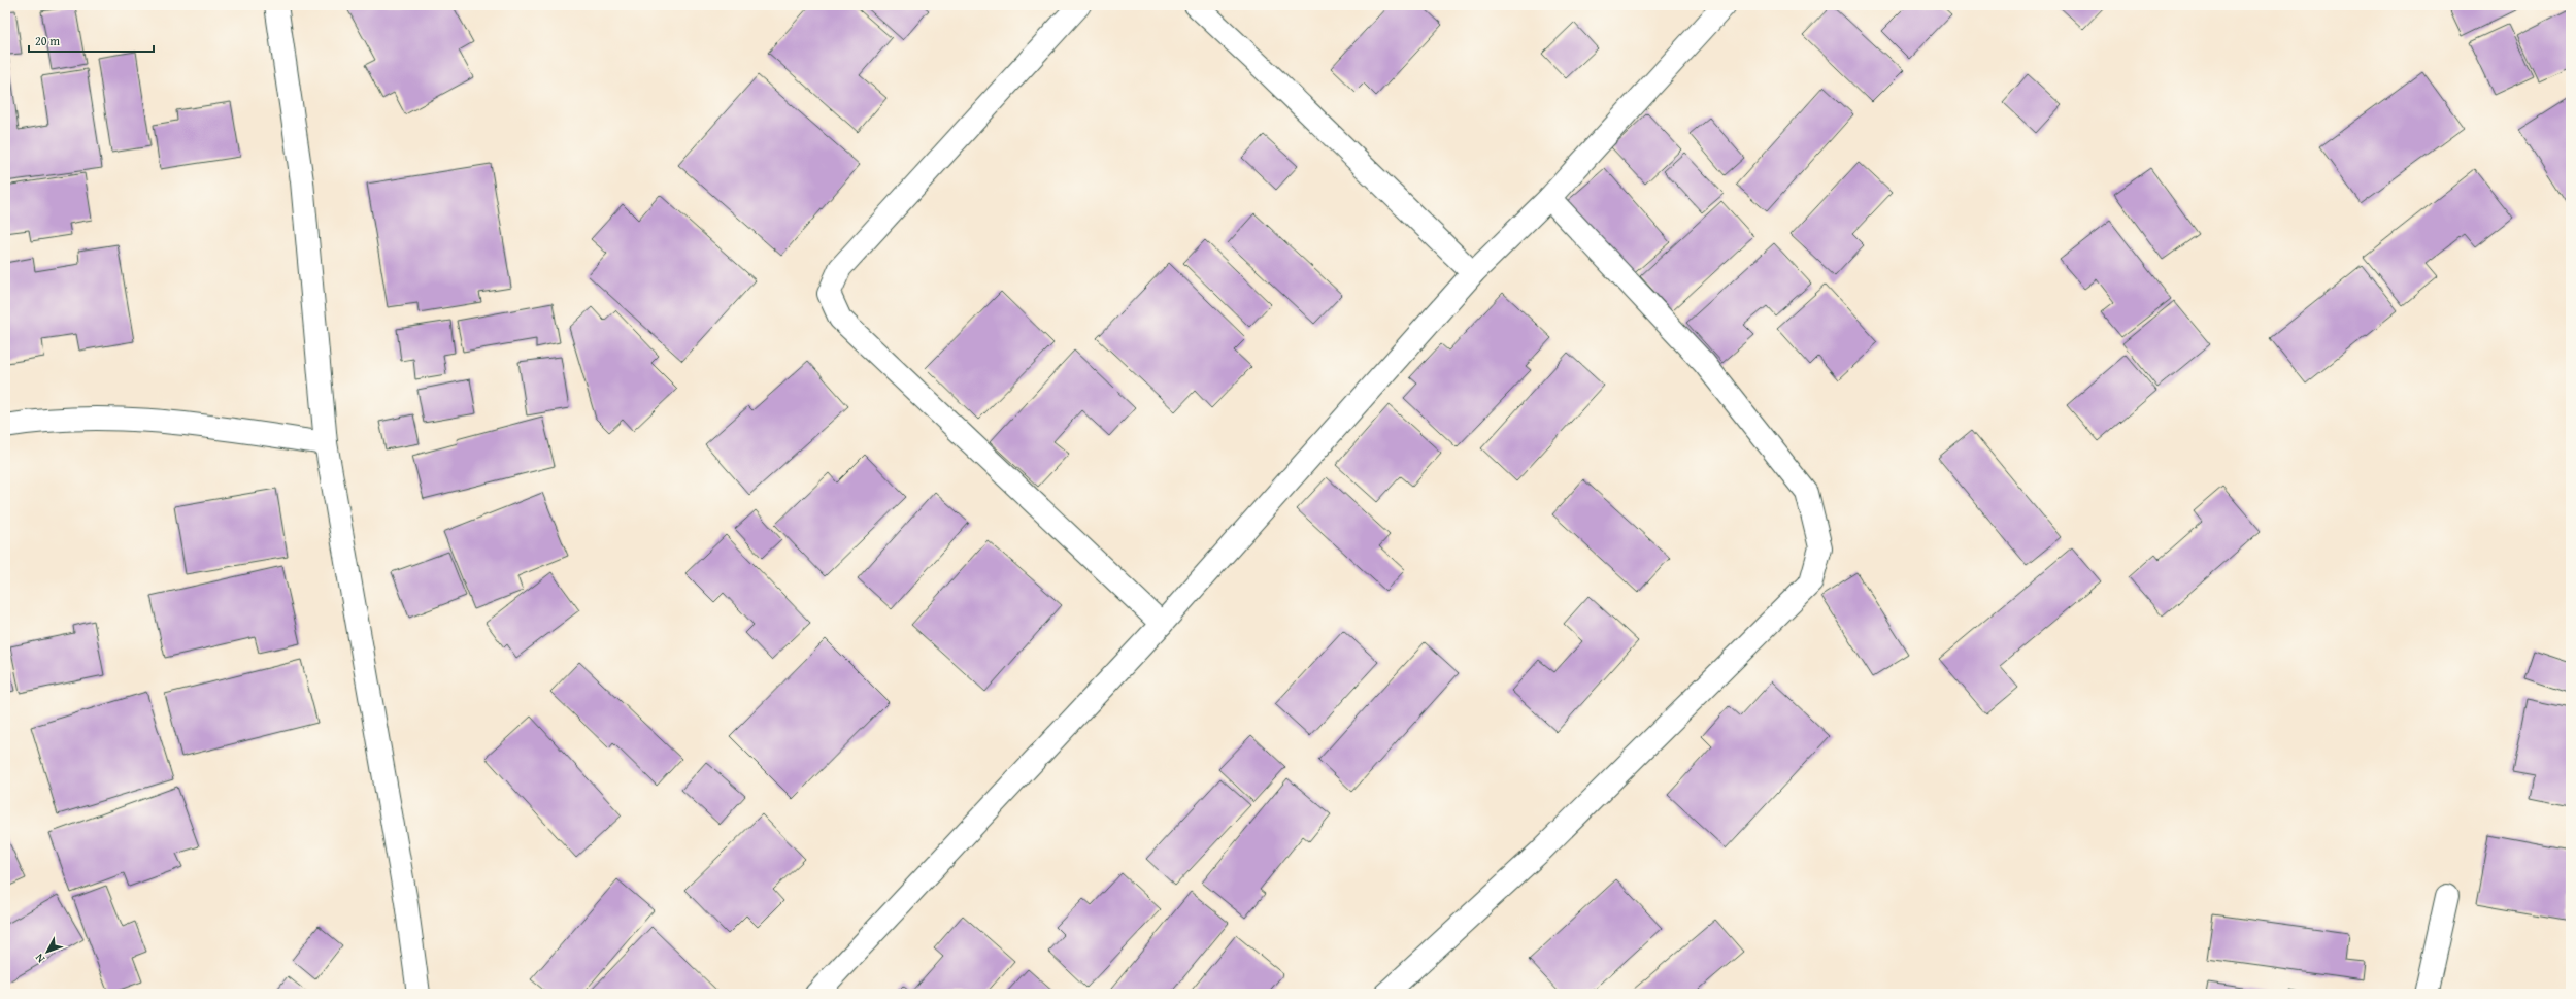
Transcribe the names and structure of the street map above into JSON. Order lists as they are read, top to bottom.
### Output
{
  "scale_bar": "20 m",
  "north": "bottom left"
}
